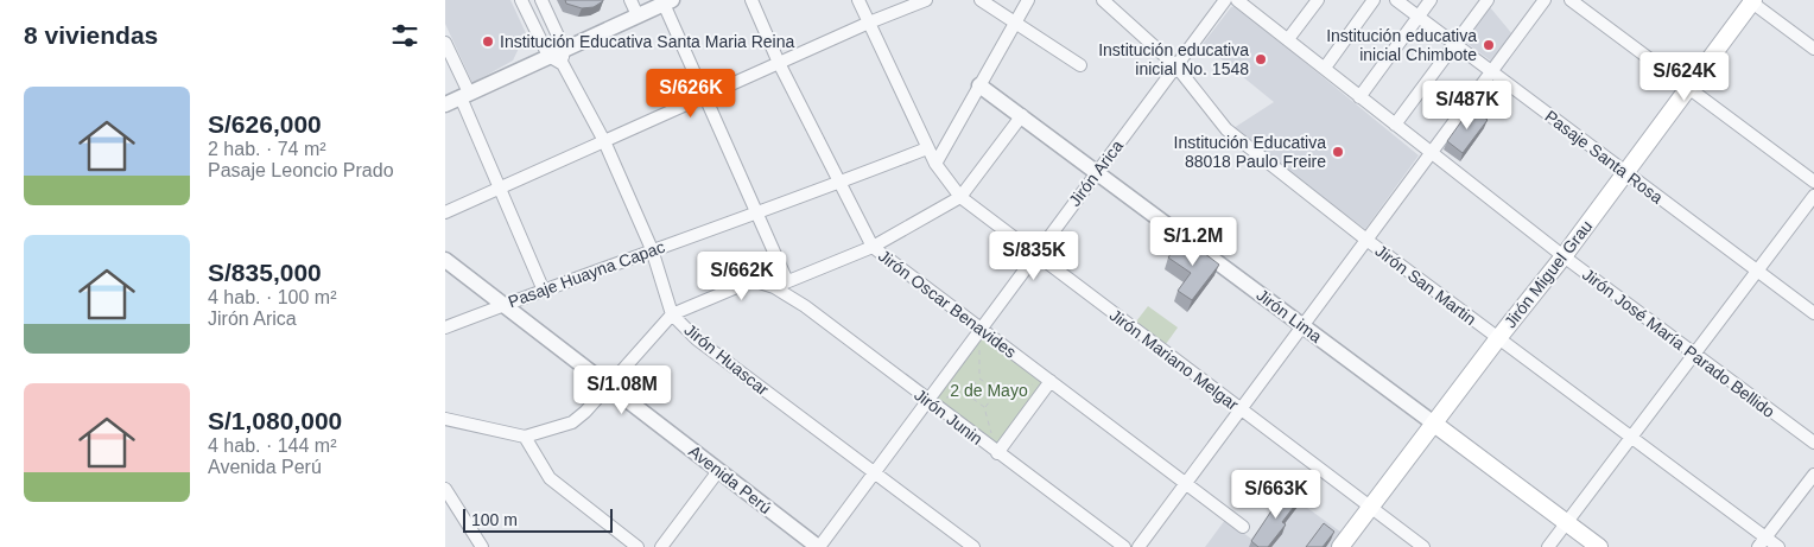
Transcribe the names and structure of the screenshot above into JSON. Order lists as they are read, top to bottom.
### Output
{
  "streets": {
    "main road": ["Jirón Miguel Grau", "Jirón Lima"],
    "street": [
      "Pasaje Santa Rosa",
      "Jirón Arica",
      "Pasaje Huayna Capac",
      "Jirón San Martin",
      "Jirón Oscar Benavides",
      "Jirón José María Parado Bellido",
      "Jirón Huascar",
      "Jirón Mariano Melgar",
      "Jirón Junin",
      "Avenida Perú"
    ]
  },
  "crossings": [
    ["Pasaje Santa Rosa", "Jirón Miguel Grau"],
    ["Jirón Arica", "Jirón San Martin"],
    ["Jirón Arica", "Jirón Oscar Benavides"],
    ["Jirón Arica", "Jirón Lima"],
    ["Jirón Arica", "Jirón Huascar"],
    ["Jirón Arica", "Jirón Mariano Melgar"],
    ["Jirón Arica", "Jirón Junin"],
    ["Jirón Arica", "Avenida Perú"],
    ["Pasaje Huayna Capac", "Jirón Oscar Benavides"],
    ["Pasaje Huayna Capac", "Jirón Huascar"],
    ["Pasaje Huayna Capac", "Jirón Mariano Melgar"],
    ["Pasaje Huayna Capac", "Avenida Perú"],
    ["Jirón Miguel Grau", "Jirón San Martin"],
    ["Jirón Miguel Grau", "Jirón Lima"],
    ["Jirón Miguel Grau", "Jirón José María Parado Bellido"],
    ["Jirón Miguel Grau", "Jirón Mariano Melgar"]
  ],
  "parks": ["2 de Mayo"],
  "places": [
    "Institución Educativa Santa Maria Reina",
    "Institución educativa inicial Chimbote",
    "Institución educativa inicial No. 1548",
    "Institución Educativa 88018 Paulo Freire"
  ],
  "scale_bar": "100 m",
  "page": {
    "heading": "8 viviendas",
    "price": [
      "S/624K",
      "S/626K",
      "S/487K",
      "S/1.2M",
      "S/835K",
      "S/662K",
      "S/1.08M",
      "S/663K"
    ],
    "list": [
      {
        "name": "S/626,000",
        "note": "2 hab. · 74 m² · Pasaje Leoncio Prado"
      },
      {
        "name": "S/835,000",
        "note": "4 hab. · 100 m² · Jirón Arica"
      },
      {
        "name": "S/1,080,000",
        "note": "4 hab. · 144 m² · Avenida Perú"
      }
    ],
    "scale": "100 m"
  }
}
